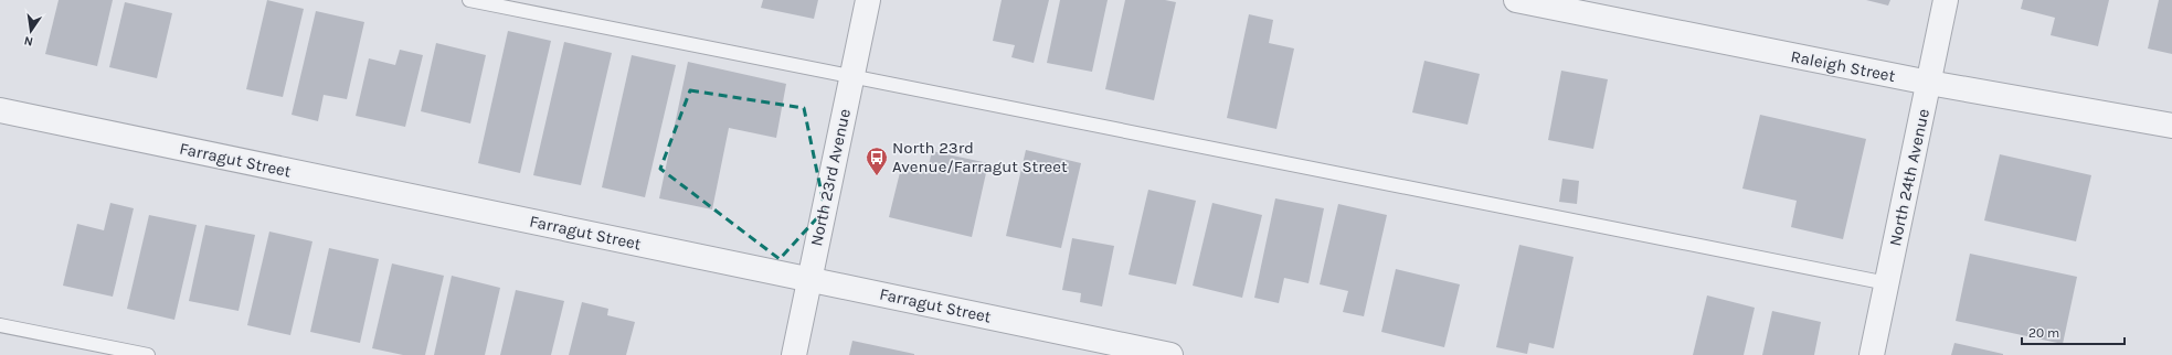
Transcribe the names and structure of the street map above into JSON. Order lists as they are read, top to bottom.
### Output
{
  "streets": {
    "street": [
      "Raleigh Street",
      "Farragut Street",
      "North 23rd Avenue",
      "North 24th Avenue"
    ]
  },
  "crossings": [
    ["Raleigh Street", "North 24th Avenue"],
    ["Farragut Street", "North 23rd Avenue"]
  ],
  "places": {
    "bus stop": ["North 23rd Avenue/Farragut Street"]
  },
  "scale_bar": "20 m",
  "north": "bottom"
}
